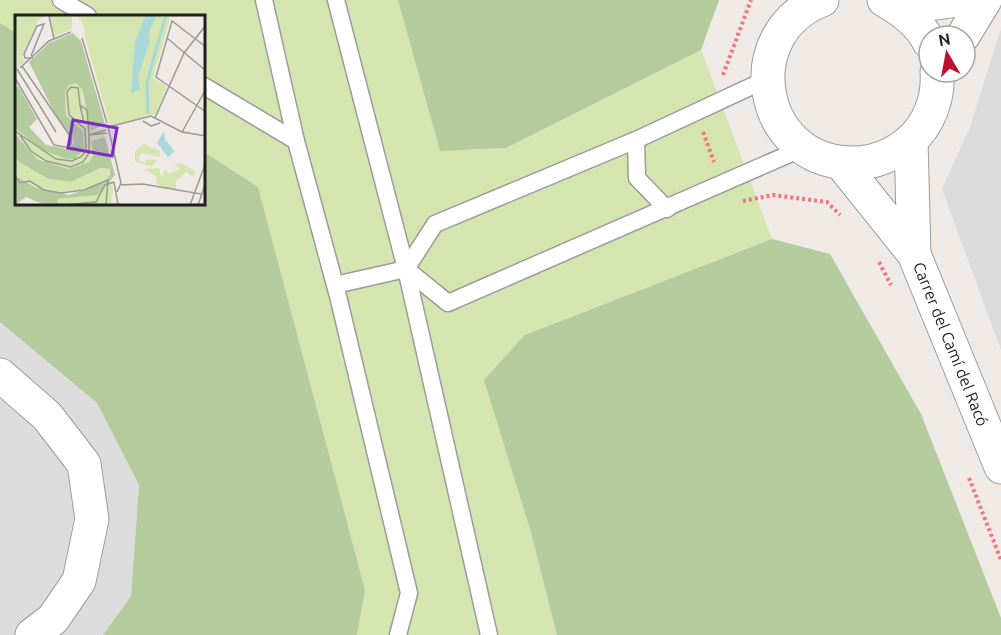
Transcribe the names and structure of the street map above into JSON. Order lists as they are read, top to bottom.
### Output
{
  "streets": {
    "street": ["Carrer del Camí del Racó"]
  },
  "north": "top"
}
